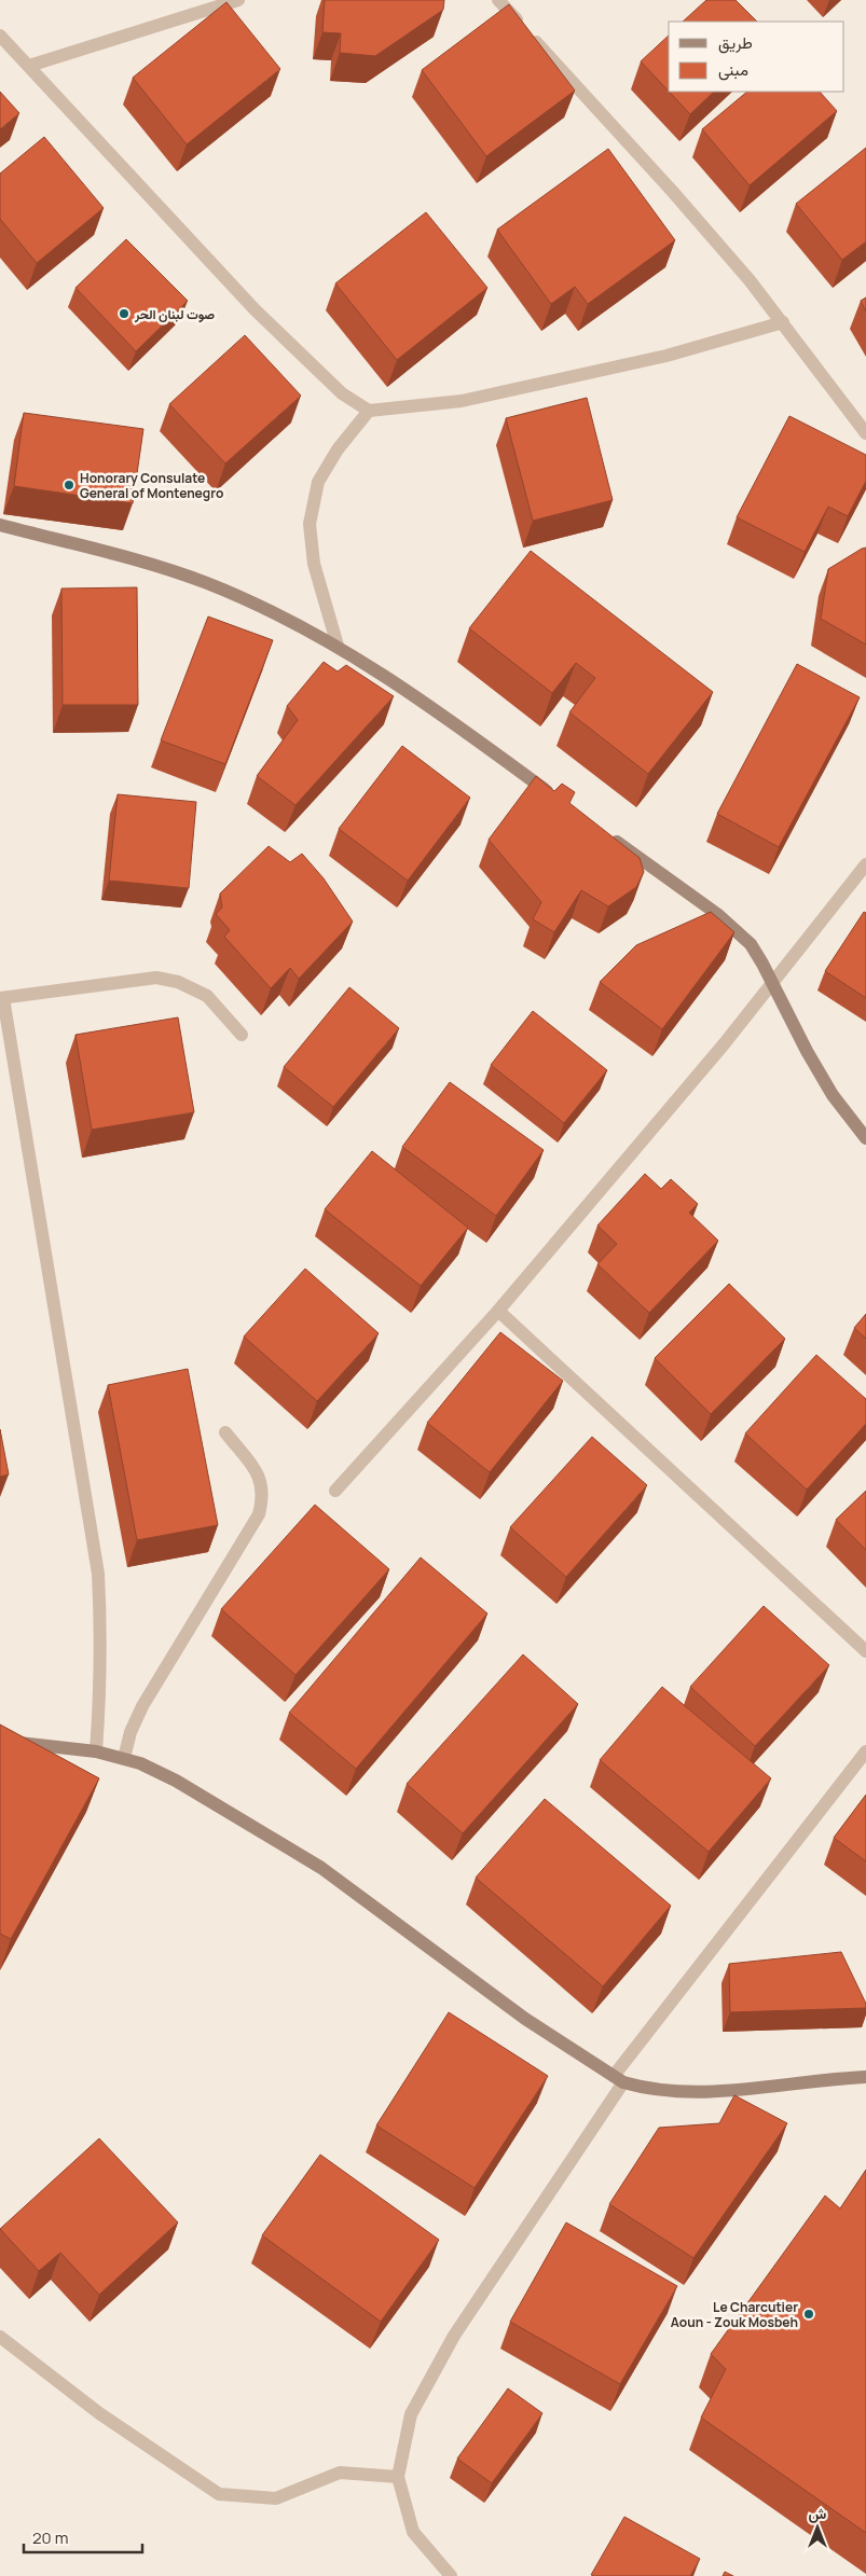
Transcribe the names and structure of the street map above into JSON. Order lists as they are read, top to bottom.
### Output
{
  "places": ["صوت لبنان الحر", "Honorary Consulate General of Montenegro", "Le Charcutier Aoun - Zouk Mosbeh"],
  "legend": ["طريق", "مبنى"],
  "scale_bar": "20 m",
  "north": "top"
}
